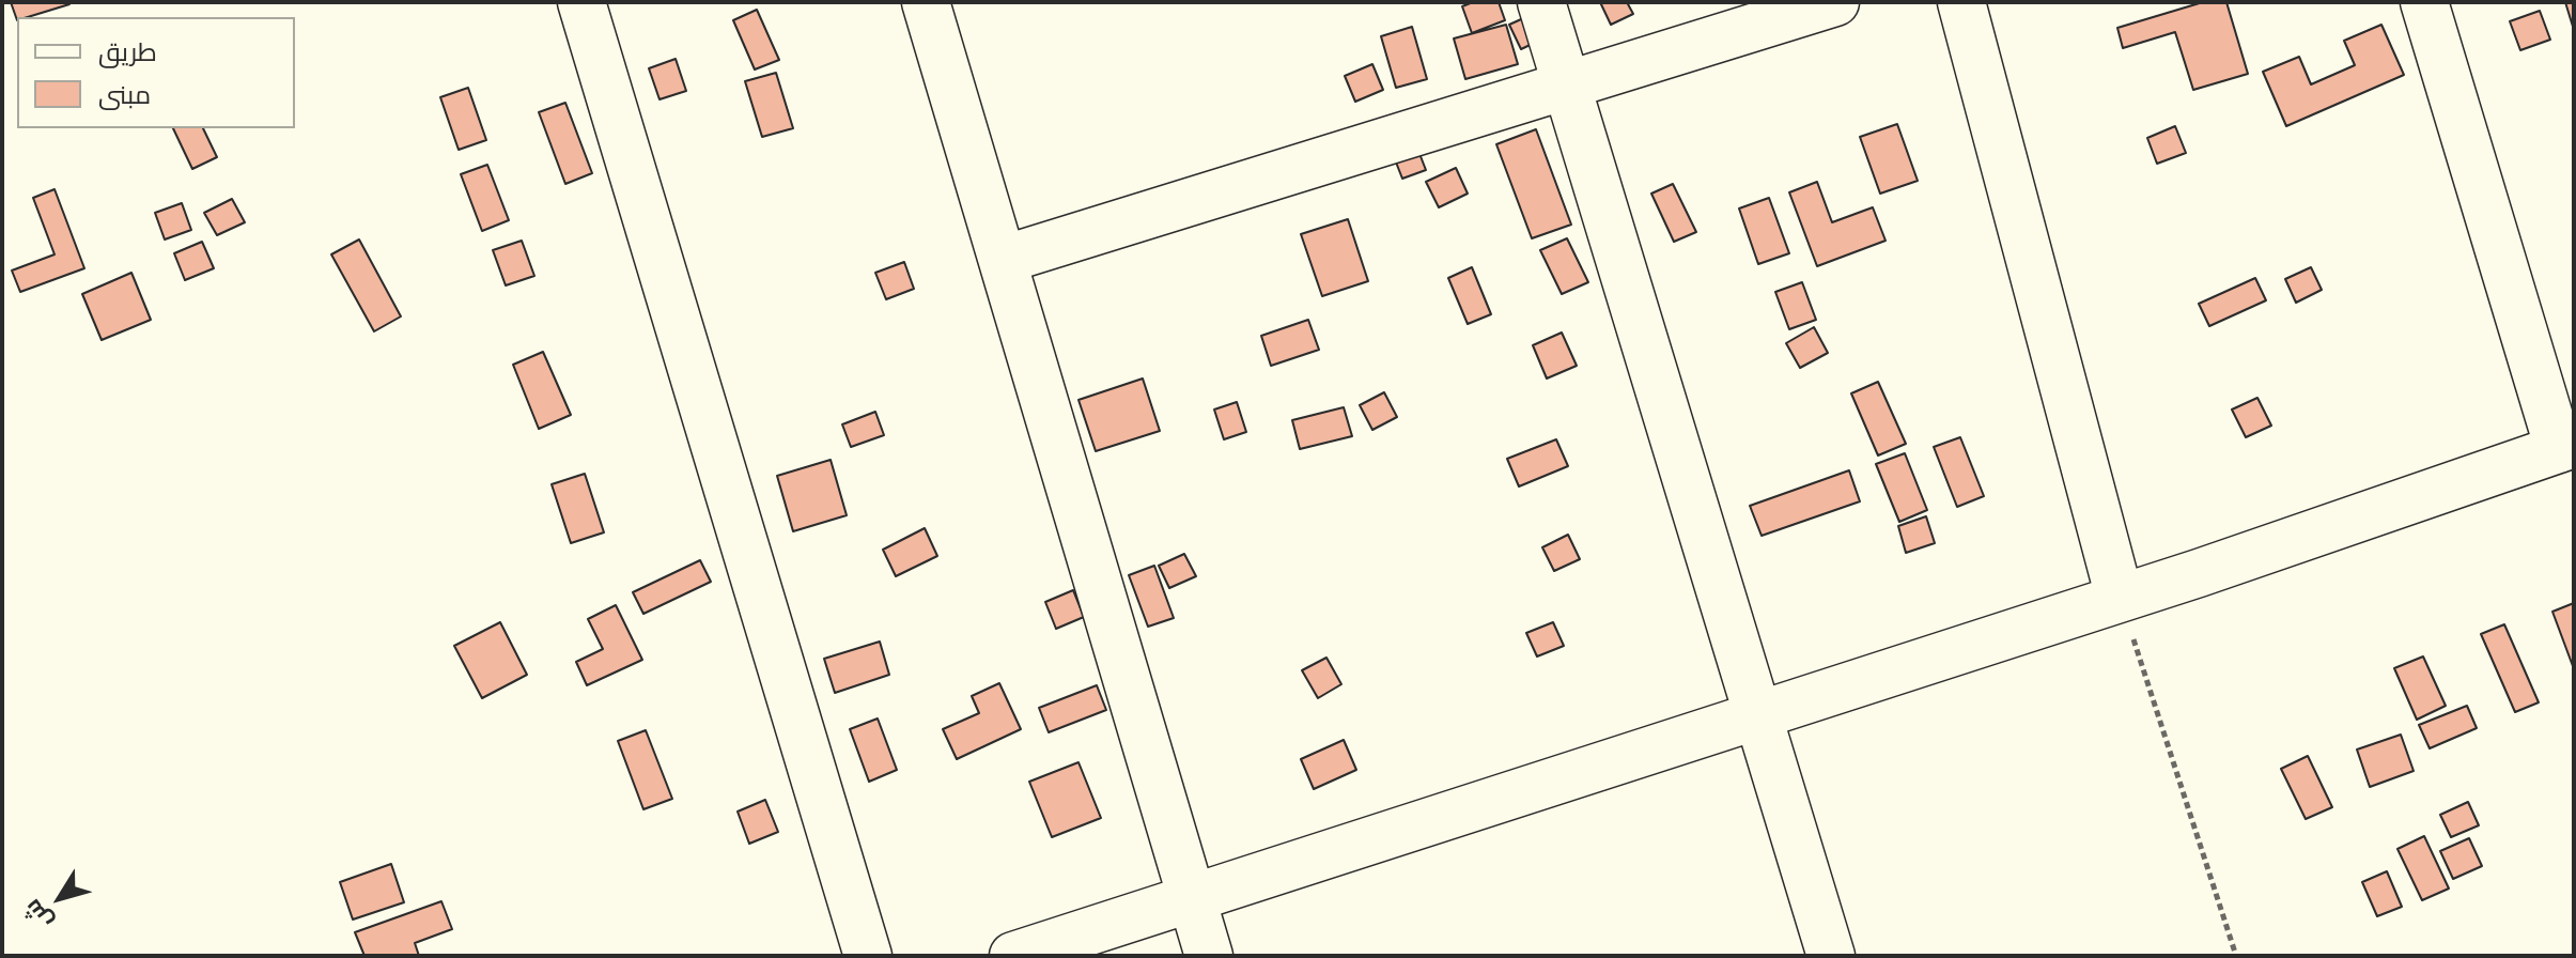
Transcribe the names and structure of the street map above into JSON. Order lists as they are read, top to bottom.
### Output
{
  "legend": ["طريق", "مبنى"],
  "north": "bottom left"
}
